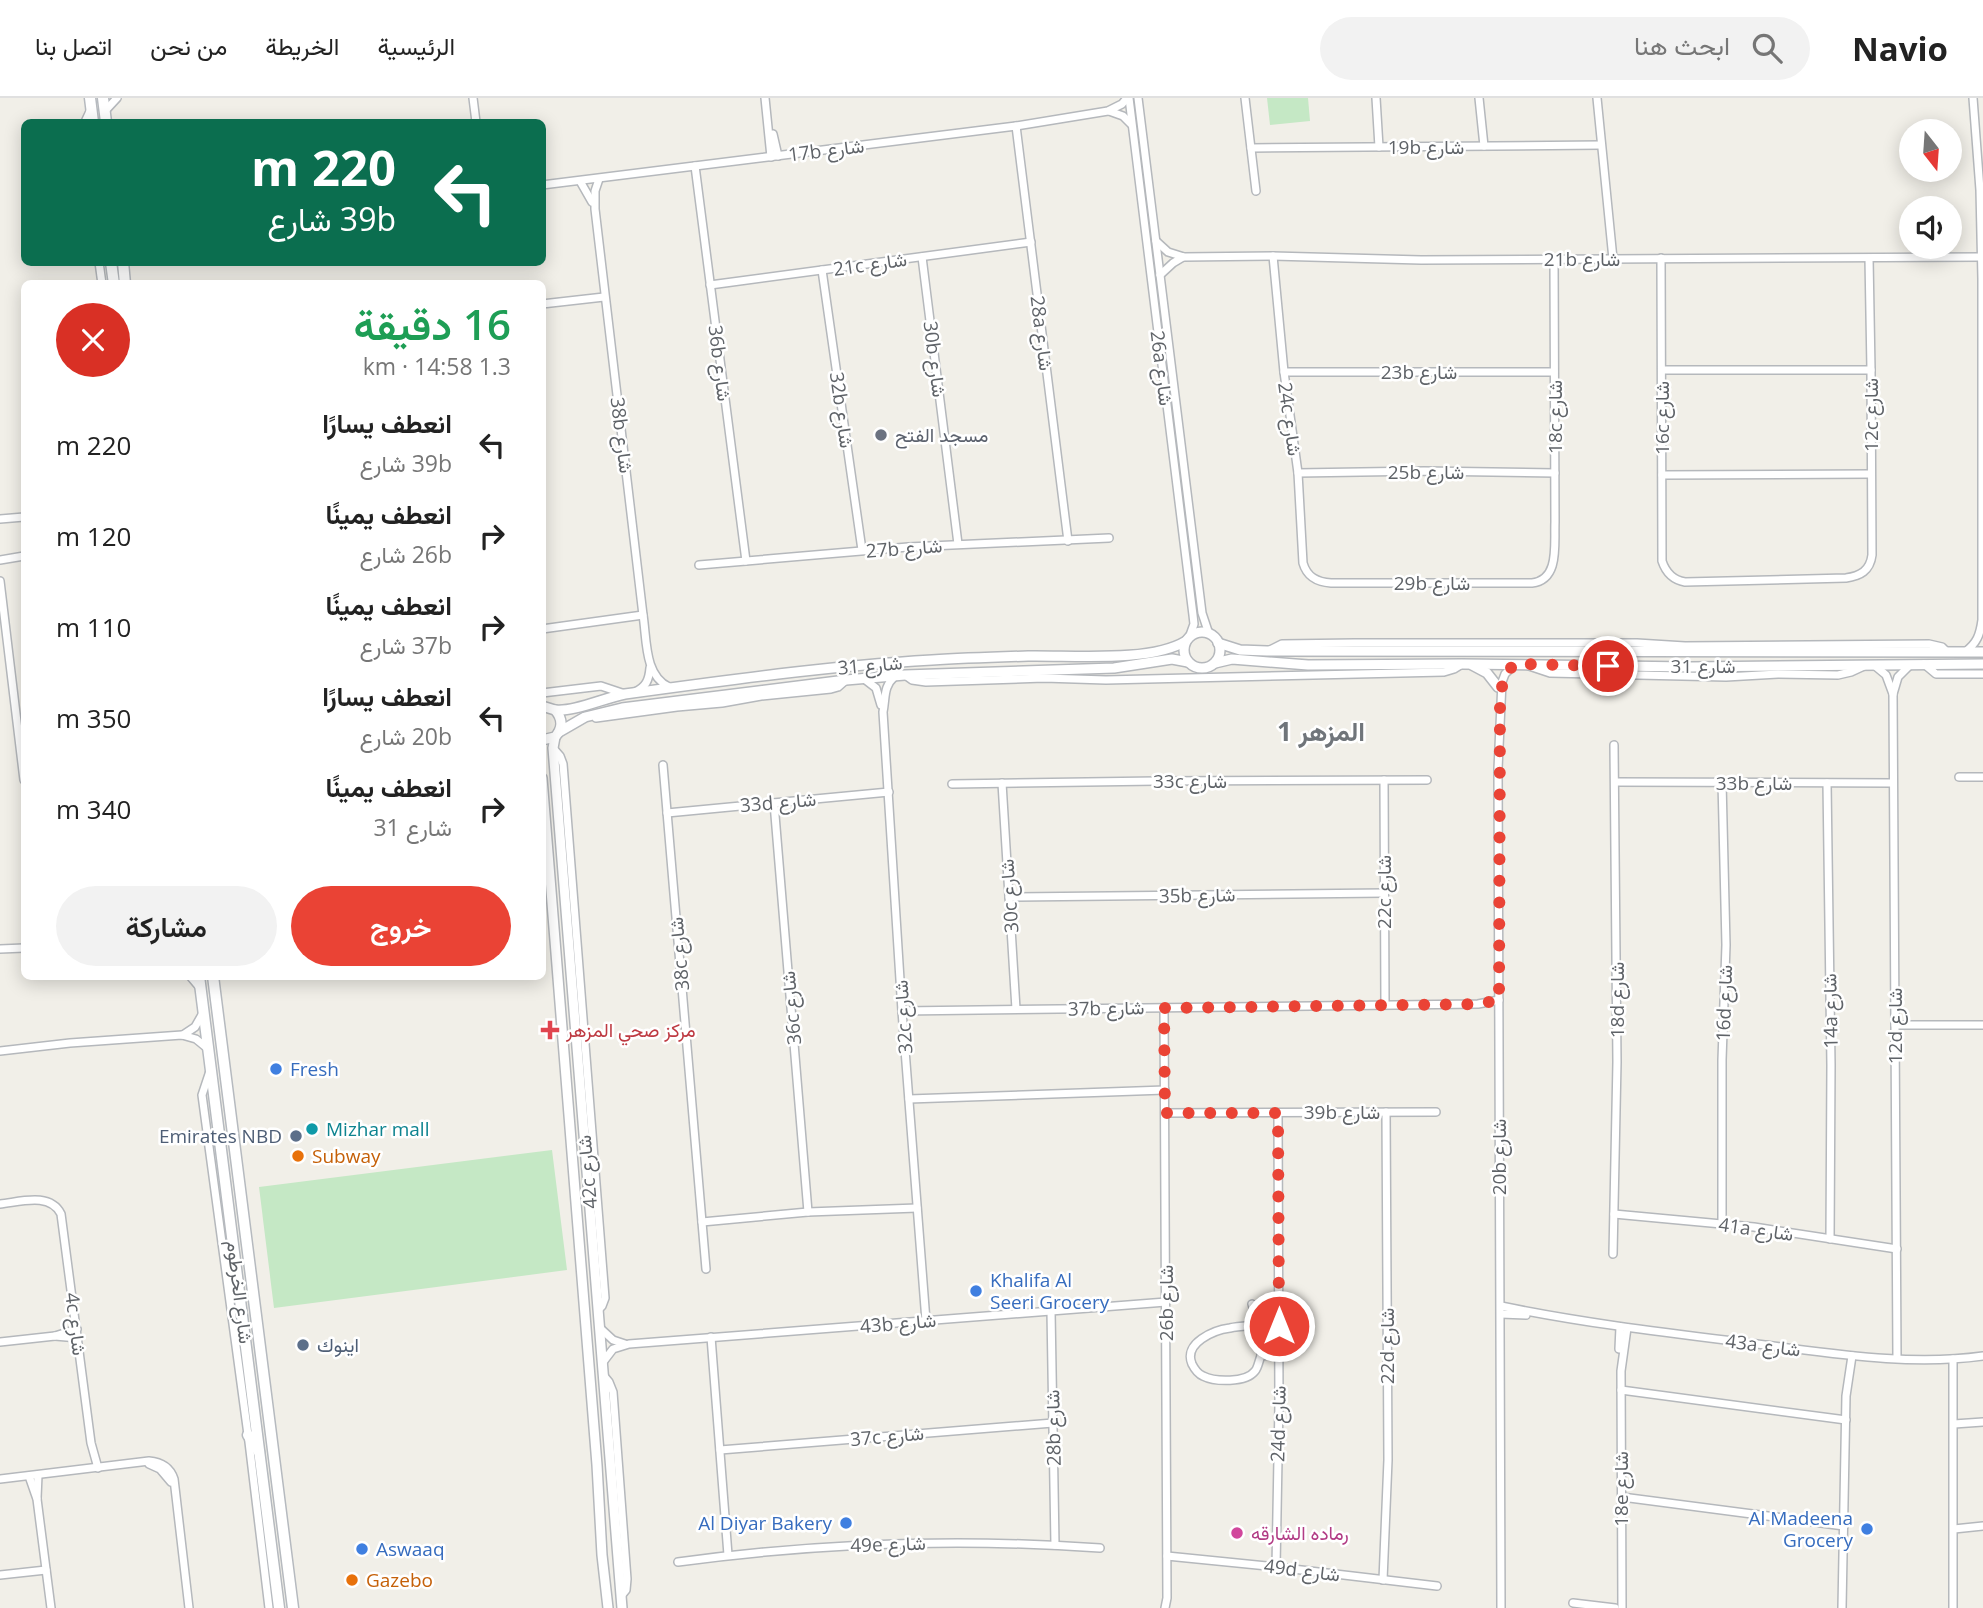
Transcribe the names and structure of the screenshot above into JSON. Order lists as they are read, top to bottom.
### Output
{
  "streets": {
    "main road": ["شارع الخرطوم"],
    "street": [
      "19b شارع",
      "17b شارع",
      "21b شارع",
      "21c شارع",
      "28a شارع",
      "30b شارع",
      "36b شارع",
      "26a شارع",
      "23b شارع",
      "32b شارع",
      "12c شارع",
      "18c شارع",
      "16c شارع",
      "24c شارع",
      "38b شارع",
      "25b شارع",
      "27b شارع",
      "29b شارع",
      "شارع 31",
      "33c شارع",
      "33b شارع",
      "33d شارع",
      "22c شارع",
      "35b شارع",
      "30c شارع",
      "38c شارع",
      "18d شارع",
      "16d شارع",
      "36c شارع",
      "37b شارع",
      "14a شارع",
      "32c شارع",
      "12d شارع",
      "39b شارع",
      "20b شارع",
      "42c شارع",
      "41a شارع",
      "26b شارع",
      "43b شارع",
      "4c شارع",
      "43a شارع",
      "22d شارع",
      "24d شارع",
      "28b شارع",
      "37c شارع",
      "18e شارع",
      "49e شارع",
      "49d شارع"
    ]
  },
  "crossings": [
    ["17b شارع", "28a شارع"],
    ["17b شارع", "36b شارع"],
    ["17b شارع", "26a شارع"],
    ["17b شارع", "38b شارع"],
    ["21b شارع", "12c شارع"],
    ["21b شارع", "18c شارع"],
    ["21b شارع", "16c شارع"],
    ["21b شارع", "24c شارع"],
    ["21c شارع", "28a شارع"],
    ["21c شارع", "30b شارع"],
    ["21c شارع", "36b شارع"],
    ["21c شارع", "32b شارع"],
    ["28a شارع", "27b شارع"],
    ["30b شارع", "27b شارع"],
    ["36b شارع", "27b شارع"],
    ["26a شارع", "شارع 31"],
    ["23b شارع", "18c شارع"],
    ["23b شارع", "24c شارع"],
    ["32b شارع", "27b شارع"],
    ["12c شارع", "16c شارع"],
    ["18c شارع", "25b شارع"],
    ["18c شارع", "29b شارع"],
    ["24c شارع", "25b شارع"],
    ["24c شارع", "29b شارع"],
    ["38b شارع", "شارع 31"],
    ["شارع 31", "32c شارع"],
    ["شارع 31", "20b شارع"],
    ["شارع 31", "42c شارع"],
    ["33c شارع", "22c شارع"],
    ["33c شارع", "30c شارع"],
    ["33b شارع", "18d شارع"],
    ["33b شارع", "16d شارع"],
    ["33b شارع", "14a شارع"],
    ["33b شارع", "12d شارع"],
    ["33d شارع", "38c شارع"],
    ["33d شارع", "36c شارع"],
    ["33d شارع", "32c شارع"],
    ["22c شارع", "35b شارع"],
    ["22c شارع", "37b شارع"],
    ["35b شارع", "30c شارع"],
    ["30c شارع", "37b شارع"],
    ["18d شارع", "41a شارع"],
    ["16d شارع", "41a شارع"],
    ["37b شارع", "32c شارع"],
    ["37b شارع", "20b شارع"],
    ["37b شارع", "26b شارع"],
    ["14a شارع", "41a شارع"],
    ["32c شارع", "43b شارع"],
    ["12d شارع", "41a شارع"],
    ["12d شارع", "43a شارع"],
    ["39b شارع", "26b شارع"],
    ["39b شارع", "22d شارع"],
    ["39b شارع", "24d شارع"],
    ["20b شارع", "43a شارع"],
    ["42c شارع", "43b شارع"],
    ["26b شارع", "43b شارع"],
    ["26b شارع", "49d شارع"],
    ["43b شارع", "28b شارع"],
    ["43a شارع", "18e شارع"],
    ["22d شارع", "49d شارع"],
    ["24d شارع", "49d شارع"],
    ["28b شارع", "37c شارع"],
    ["28b شارع", "49e شارع"]
  ],
  "districts": ["المزهر 1"],
  "places": {
    "other": [
      "مسجد الفتح",
      "Fresh",
      "Mizhar mall",
      "Emirates NBD",
      "Subway",
      "Khalifa Al Seeri Grocery",
      "اينوك",
      "Al Diyar Bakery",
      "Al Madeena Grocery",
      "رماده الشارقه",
      "Aswaaq",
      "Gazebo"
    ],
    "health": ["مركز صحي المزهر"]
  },
  "north": "bottom",
  "page": {
    "header": "Navio",
    "search": "ابحث هنا",
    "nav": [
      "الرئيسية",
      "الخريطة",
      "من نحن",
      "اتصل بنا"
    ],
    "turn": ["220 m", "39b شارع"],
    "heading": ["16 دقيقة", "1.3 km · 14:58"],
    "list": [
      {
        "name": "انعطف يسارًا",
        "note": "39b شارع",
        "value": "220 m"
      },
      {
        "name": "انعطف يمينًا",
        "note": "26b شارع",
        "value": "120 m"
      },
      {
        "name": "انعطف يمينًا",
        "note": "37b شارع",
        "value": "110 m"
      },
      {
        "name": "انعطف يسارًا",
        "note": "20b شارع",
        "value": "350 m"
      },
      {
        "name": "انعطف يمينًا",
        "note": "شارع 31",
        "value": "340 m"
      }
    ],
    "buttons": ["خروج", "مشاركة"]
  }
}
